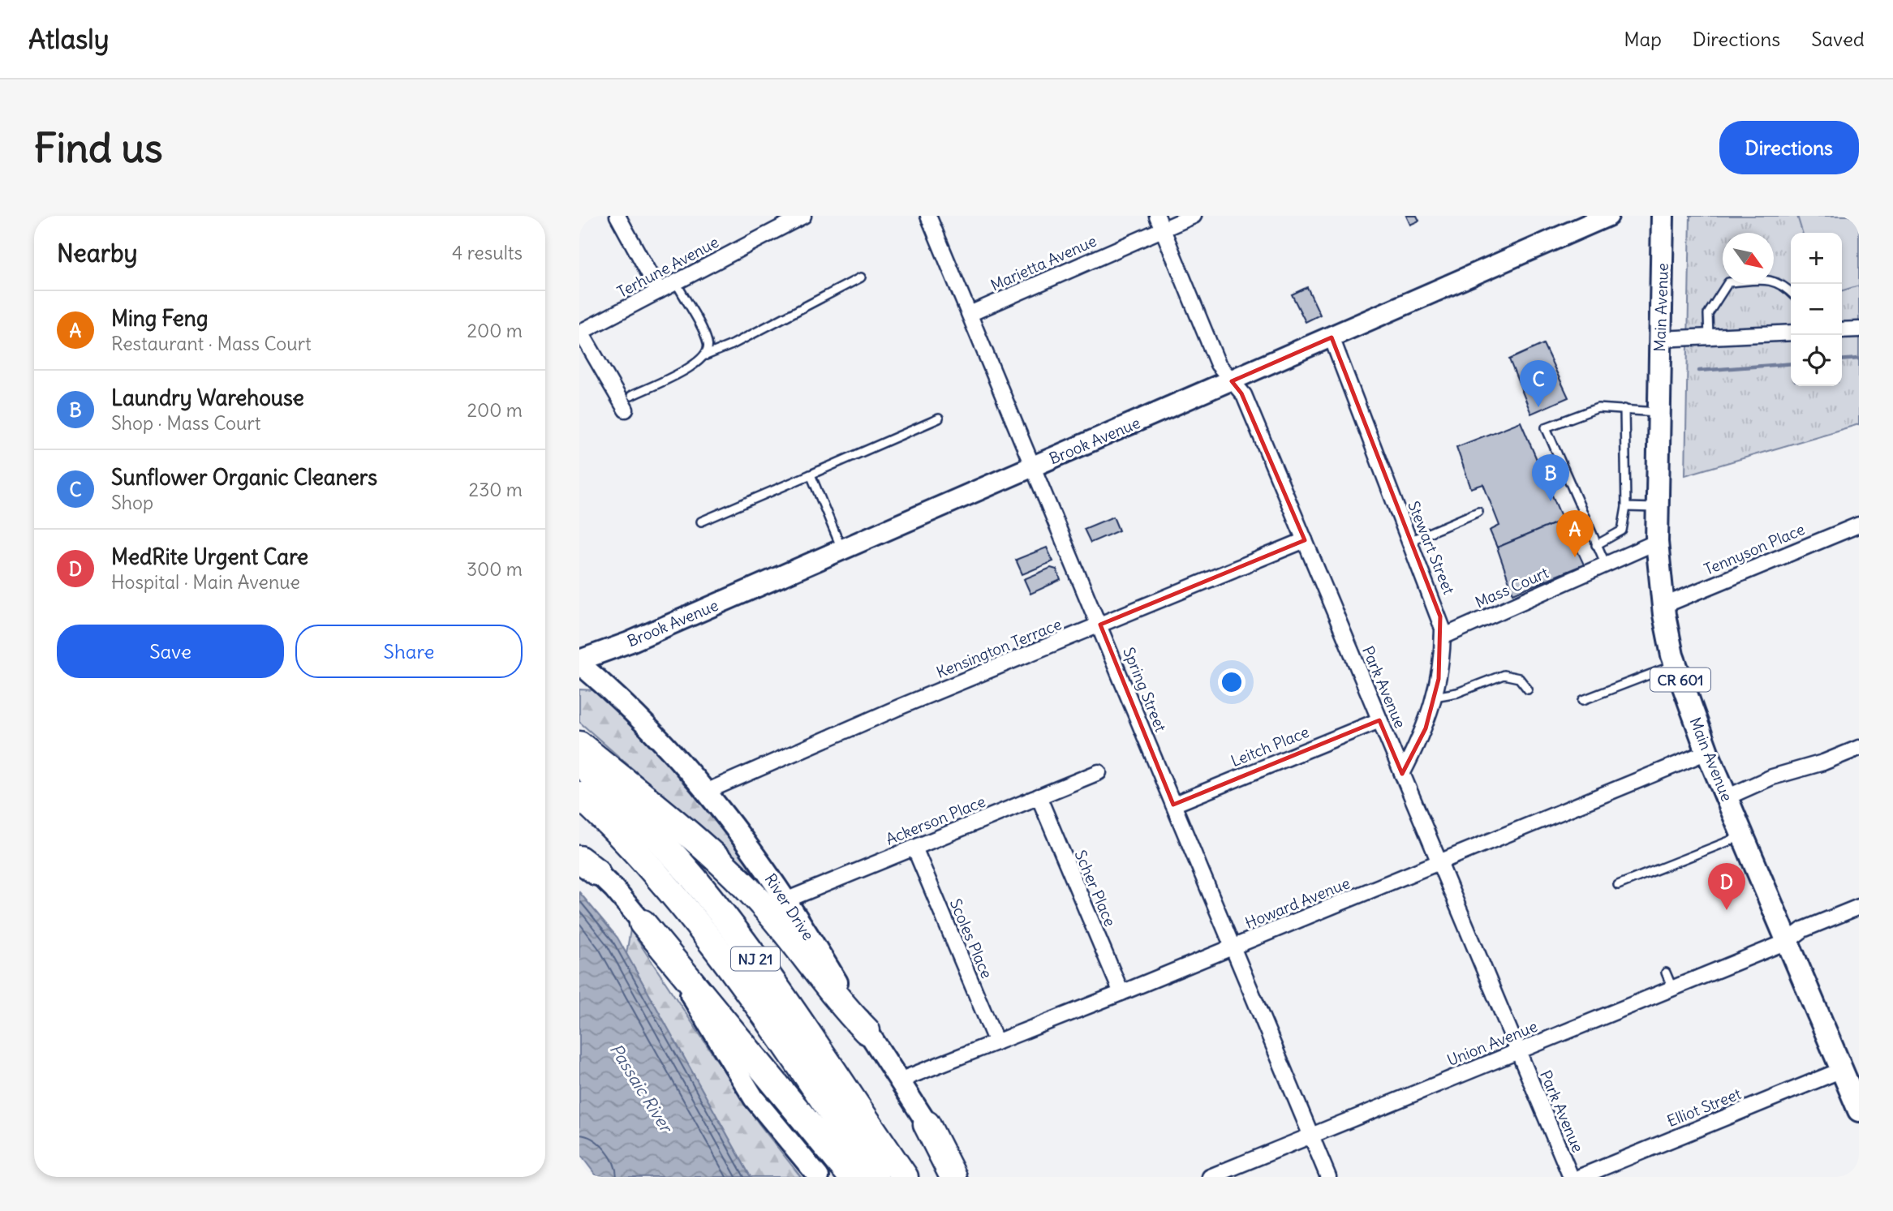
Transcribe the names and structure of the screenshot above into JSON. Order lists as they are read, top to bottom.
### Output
{
  "streets": {
    "highway": ["NJ 21"],
    "main road": [
      "Main Avenue",
      "Brook Avenue",
      "CR 601",
      "River Drive"
    ],
    "street": [
      "Marietta Avenue",
      "Terhune Avenue",
      "Stewart Street",
      "Tennyson Place",
      "Mass Court",
      "Kensington Terrace",
      "Park Avenue",
      "Spring Street",
      "Leitch Place",
      "Ackerson Place",
      "Scher Place",
      "Howard Avenue",
      "Scoles Place",
      "Union Avenue",
      "Elliot Street"
    ]
  },
  "crossings": [
    ["Marietta Avenue", "Park Avenue"],
    ["Marietta Avenue", "Spring Street"],
    ["Main Avenue", "Tennyson Place"],
    ["Main Avenue", "Mass Court"],
    ["Main Avenue", "Howard Avenue"],
    ["Main Avenue", "Union Avenue"],
    ["Main Avenue", "Elliot Street"],
    ["Brook Avenue", "Stewart Street"],
    ["Brook Avenue", "Park Avenue"],
    ["Brook Avenue", "Spring Street"],
    ["Brook Avenue", "River Drive"],
    ["Stewart Street", "Mass Court"],
    ["Stewart Street", "Park Avenue"],
    ["Kensington Terrace", "Park Avenue"],
    ["Kensington Terrace", "Spring Street"],
    ["Kensington Terrace", "River Drive"],
    ["Park Avenue", "Leitch Place"],
    ["Park Avenue", "Howard Avenue"],
    ["Park Avenue", "Union Avenue"],
    ["Spring Street", "Leitch Place"],
    ["Spring Street", "Howard Avenue"],
    ["Spring Street", "Union Avenue"],
    ["Ackerson Place", "Scher Place"],
    ["Ackerson Place", "River Drive"],
    ["Ackerson Place", "Scoles Place"],
    ["Scher Place", "Howard Avenue"],
    ["Howard Avenue", "River Drive"],
    ["Howard Avenue", "Scoles Place"]
  ],
  "water": ["Passaic River"],
  "north": "bottom right",
  "page": {
    "header": "Atlasly",
    "nav": ["Map", "Directions", "Saved"],
    "buttons": [
      "Directions",
      ["Save", "Share"]
    ],
    "title": "Find us",
    "heading": ["Nearby", "4 results"],
    "map_buttons": ["+", "−"],
    "list": [
      {
        "mark": "A",
        "name": "Ming Feng",
        "note": "Restaurant · Mass Court",
        "value": "200 m"
      },
      {
        "mark": "B",
        "name": "Laundry Warehouse",
        "note": "Shop · Mass Court",
        "value": "200 m"
      },
      {
        "mark": "C",
        "name": "Sunflower Organic Cleaners",
        "note": "Shop",
        "value": "230 m"
      },
      {
        "mark": "D",
        "name": "MedRite Urgent Care",
        "note": "Hospital · Main Avenue",
        "value": "300 m"
      }
    ],
    "pins": [
      "C",
      "B",
      "A",
      "D"
    ]
  }
}
